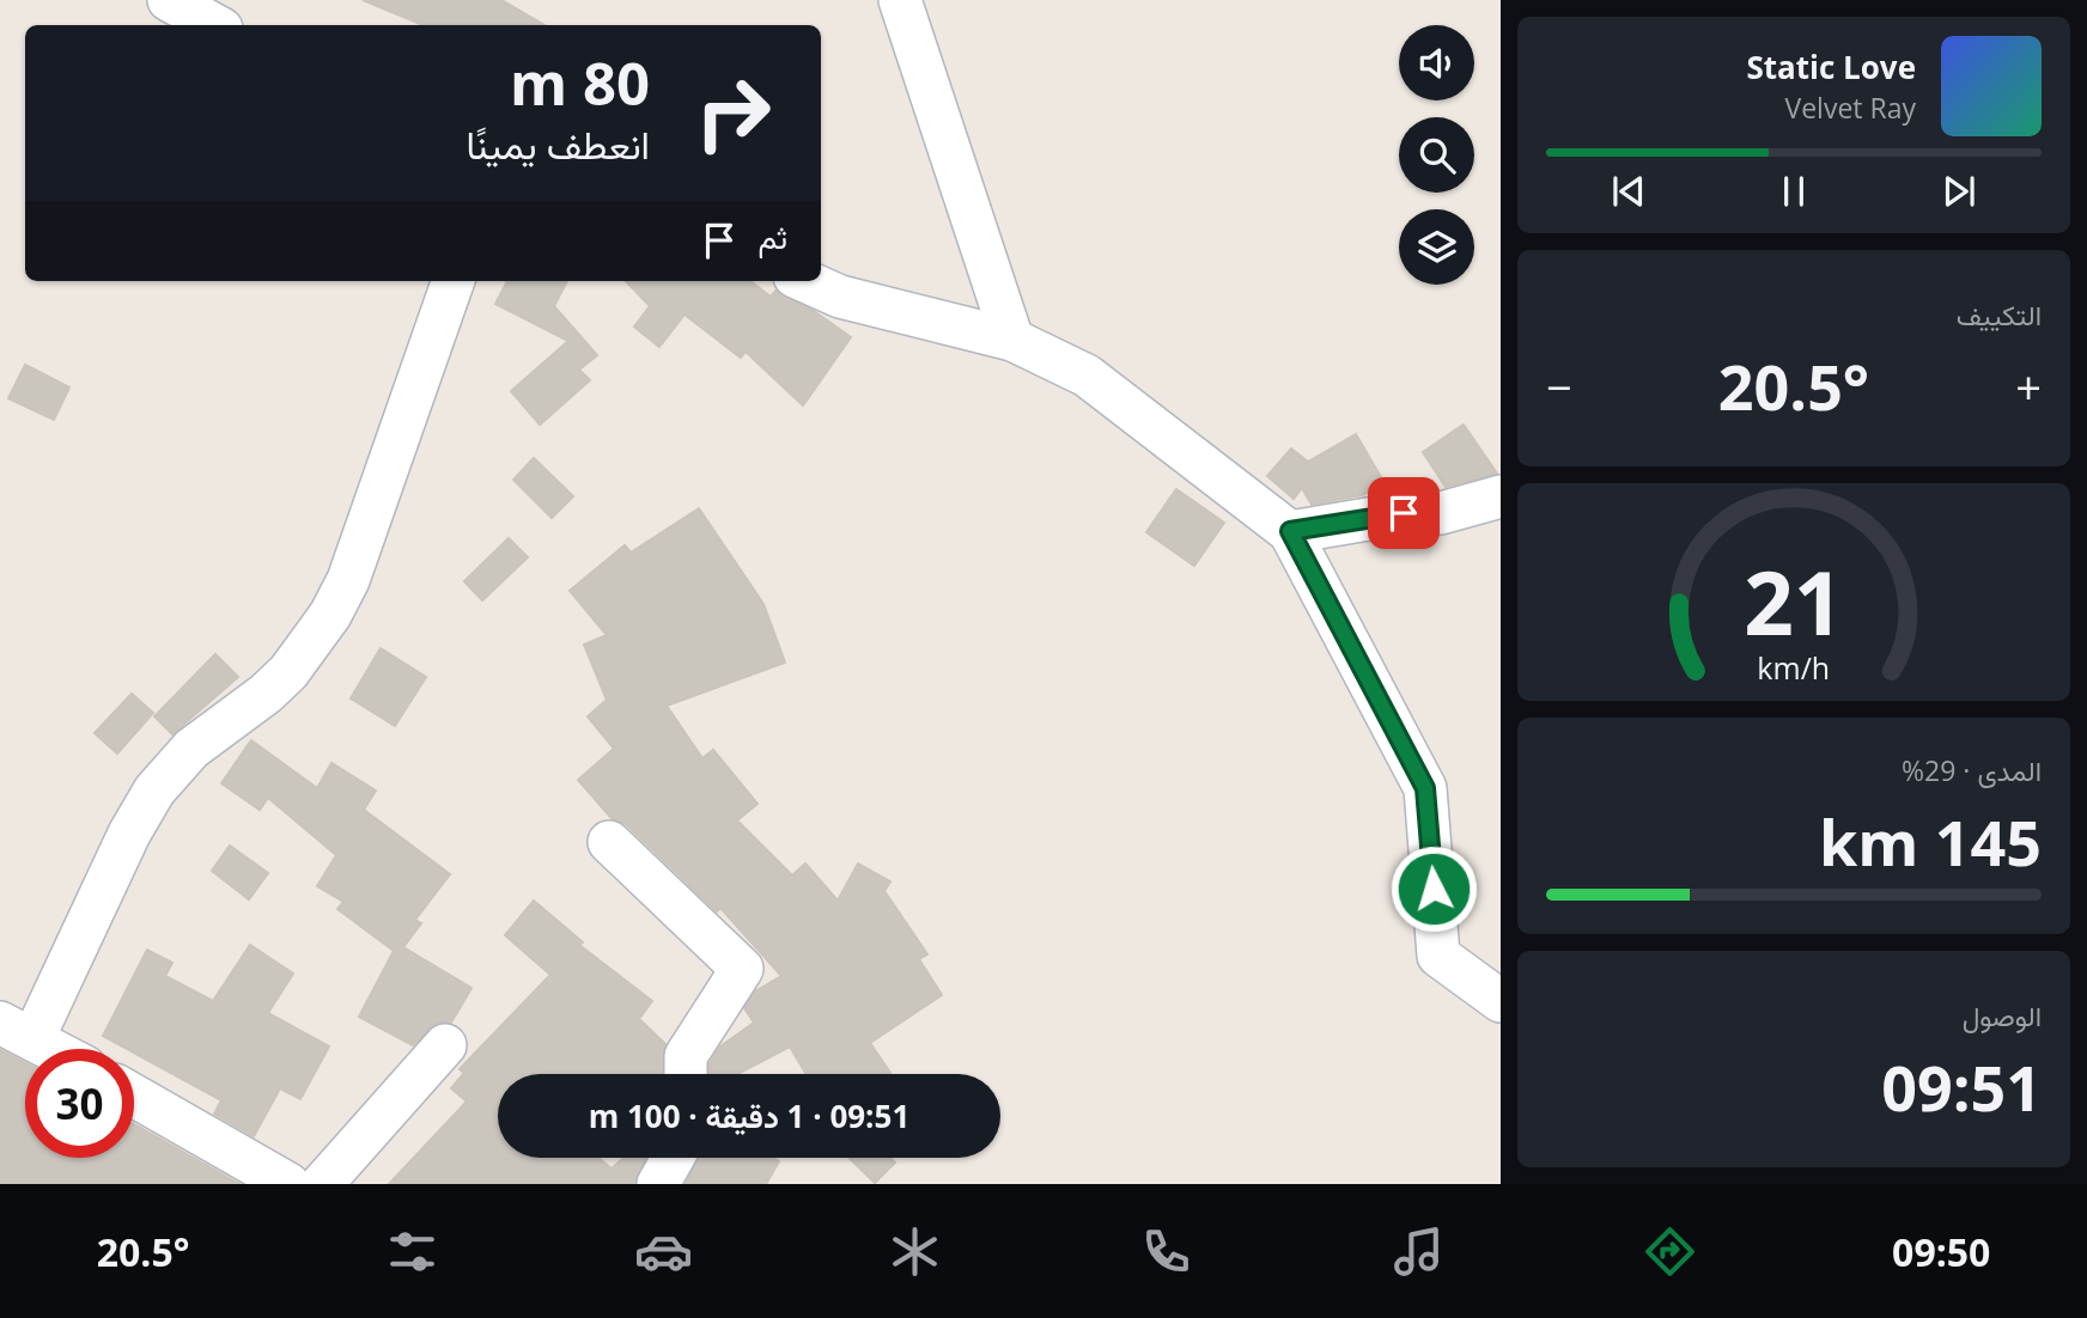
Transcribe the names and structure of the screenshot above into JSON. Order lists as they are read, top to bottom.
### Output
{
  "page": {
    "turn": ["80 m", "انعطف يمينًا"],
    "song": ["Static Love", "Velvet Ray"],
    "then": "ثم",
    "tile": [
      "التكييف",
      ["المدى · 29%", "145 km"],
      ["الوصول", "09:51"]
    ],
    "heat": ["−", "20.5°", "+"],
    "limit": "30",
    "trip": "09:51 · 1 دقيقة · 100 m",
    "tabs": ["09:50", "20.5°"],
    "gauge": ["21", "km/h"]
  }
}
